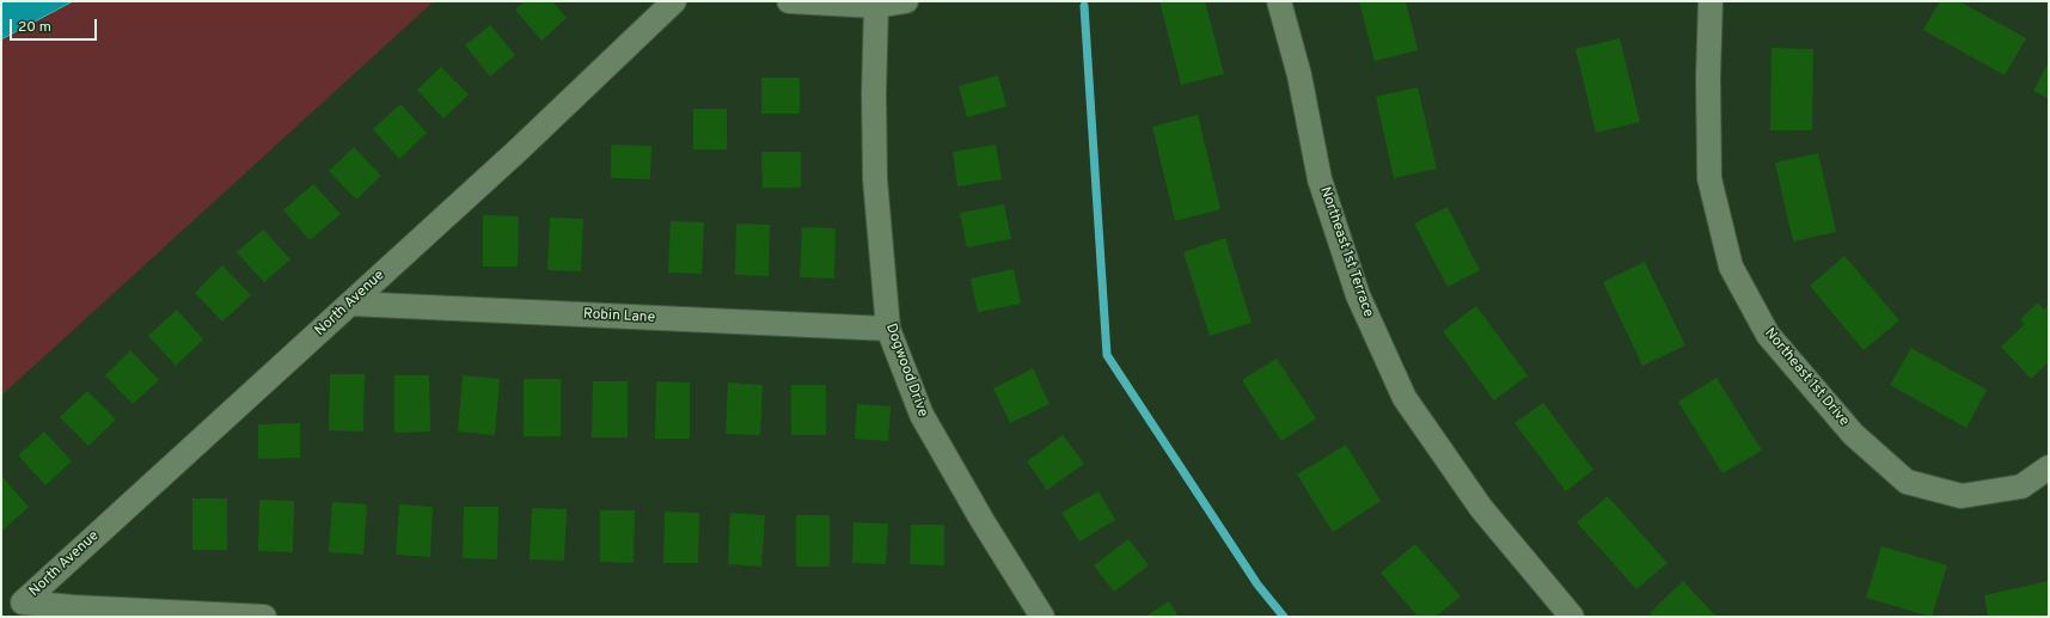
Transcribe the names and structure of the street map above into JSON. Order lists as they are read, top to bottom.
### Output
{
  "streets": {
    "street": [
      "Northeast 1st Terrace",
      "North Avenue",
      "Robin Lane",
      "Dogwood Drive",
      "Northeast 1st Drive"
    ]
  },
  "crossings": [
    ["North Avenue", "Robin Lane"],
    ["Robin Lane", "Dogwood Drive"]
  ],
  "scale_bar": "20 m"
}
